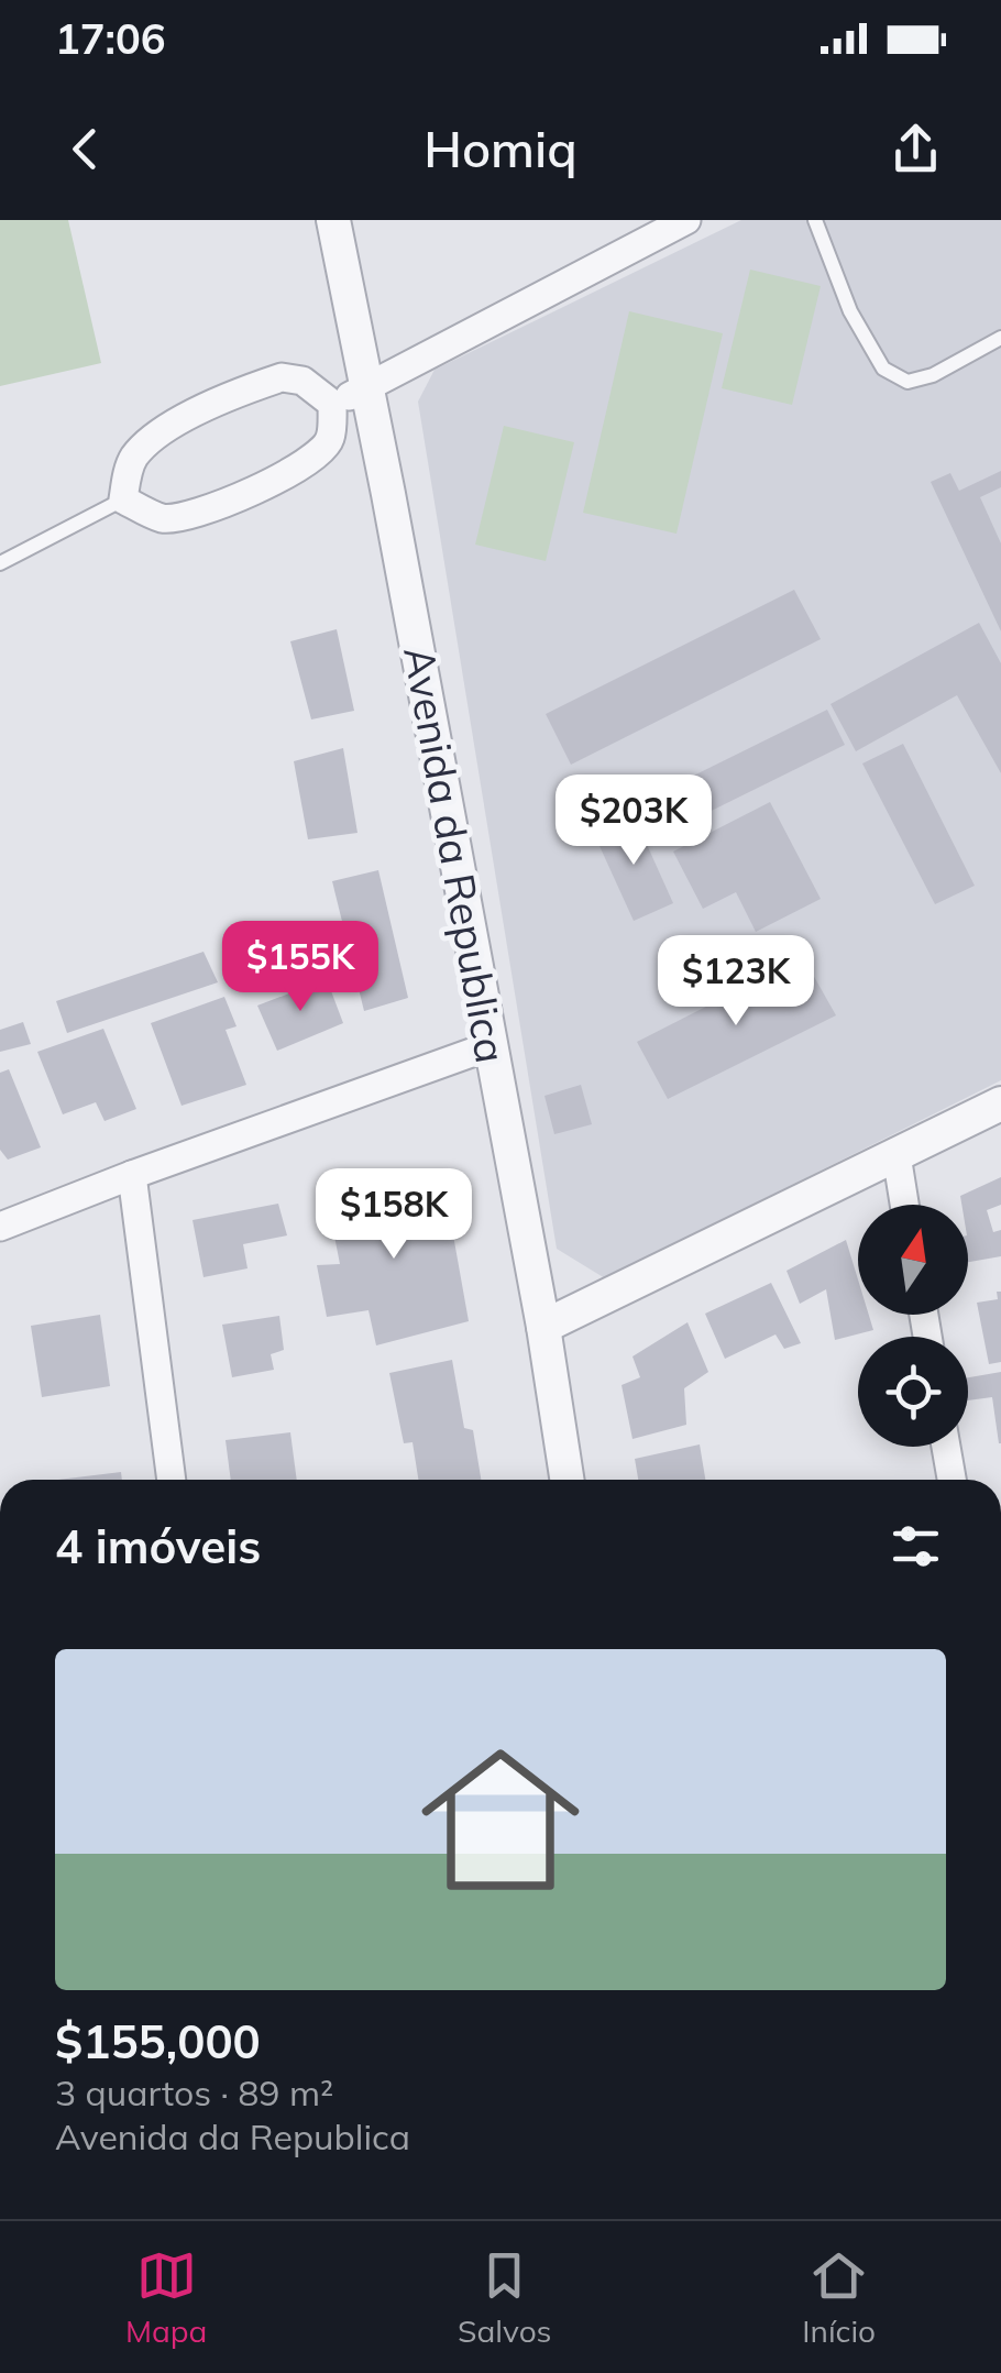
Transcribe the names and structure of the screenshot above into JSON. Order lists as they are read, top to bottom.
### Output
{
  "streets": {
    "street": ["Avenida da Republica"]
  },
  "north": "top",
  "page": {
    "status": "17:06",
    "header": "Homiq",
    "price": [
      "$203K",
      "$155K",
      "$123K",
      "$158K"
    ],
    "heading": "4 imóveis",
    "list": [
      {
        "name": "$155,000",
        "note": "3 quartos · 89 m² · Avenida da Republica"
      }
    ],
    "tabs": ["Mapa", "Salvos", "Início"]
  }
}
